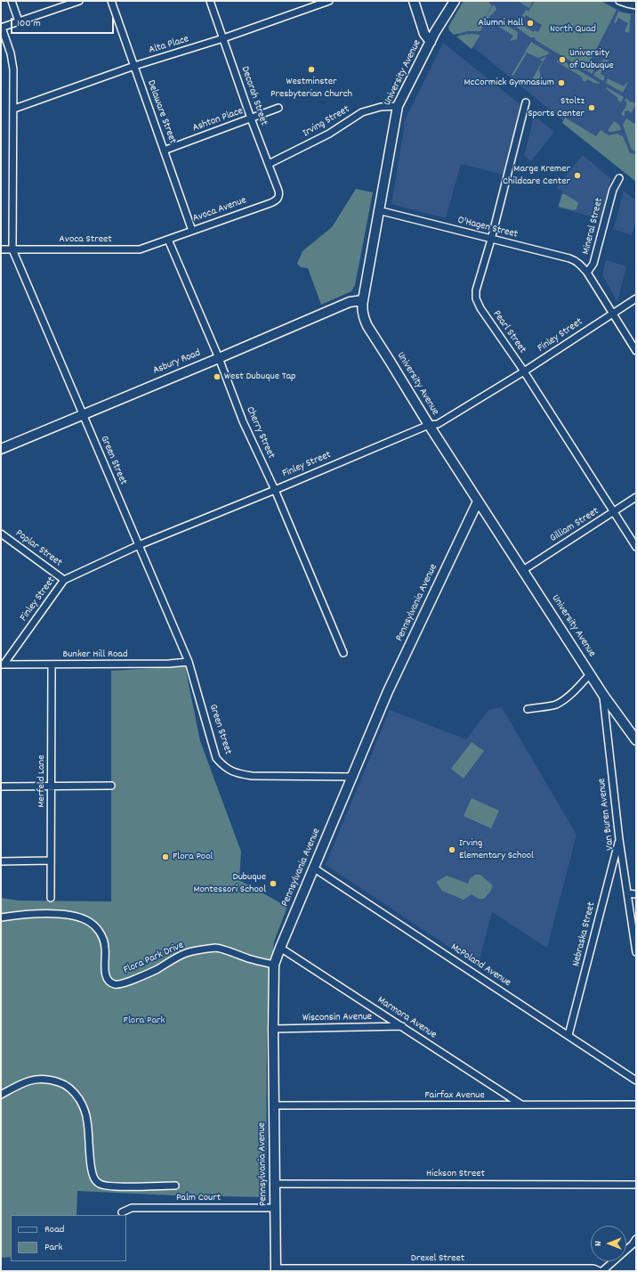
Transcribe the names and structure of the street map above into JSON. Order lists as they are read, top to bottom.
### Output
{
  "streets": {
    "main road": ["University Avenue", "Asbury Road", "Pennsylvania Avenue"],
    "street": [
      "Alta Place",
      "Decorah Street",
      "Delaware Street",
      "Ashton Place",
      "Irving Street",
      "Avoca Avenue",
      "Mineral Street",
      "O'Hagen Street",
      "Avoca Street",
      "Pearl Street",
      "Finley Street",
      "Cherry Street",
      "Green Street",
      "Gilliam Street",
      "Poplar Street",
      "Bunker Hill Road",
      "Merfeld Lane",
      "Van Buren Avenue",
      "Nebraska Street",
      "Flora Park Drive",
      "McPoland Avenue",
      "Wisconsin Avenue",
      "Marmora Avenue",
      "Fairfax Avenue",
      "Hickson Street",
      "Palm Court",
      "Drexel Street"
    ]
  },
  "crossings": [
    ["Alta Place", "Decorah Street"],
    ["Alta Place", "Delaware Street"],
    ["Alta Place", "Green Street"],
    ["University Avenue", "Irving Street"],
    ["University Avenue", "O'Hagen Street"],
    ["University Avenue", "Finley Street"],
    ["University Avenue", "Asbury Road"],
    ["University Avenue", "Gilliam Street"],
    ["University Avenue", "Pennsylvania Avenue"],
    ["University Avenue", "Van Buren Avenue"],
    ["Decorah Street", "Ashton Place"],
    ["Decorah Street", "Irving Street"],
    ["Decorah Street", "Avoca Avenue"],
    ["Delaware Street", "Ashton Place"],
    ["Delaware Street", "Avoca Avenue"],
    ["Avoca Avenue", "Avoca Street"],
    ["Avoca Avenue", "Cherry Street"],
    ["Mineral Street", "O'Hagen Street"],
    ["O'Hagen Street", "Pearl Street"],
    ["Avoca Street", "Cherry Street"],
    ["Avoca Street", "Green Street"],
    ["Pearl Street", "Finley Street"],
    ["Pearl Street", "Gilliam Street"],
    ["Finley Street", "Cherry Street"],
    ["Finley Street", "Green Street"],
    ["Finley Street", "Poplar Street"],
    ["Finley Street", "Bunker Hill Road"],
    ["Asbury Road", "Cherry Street"],
    ["Asbury Road", "Green Street"],
    ["Green Street", "Pennsylvania Avenue"],
    ["Green Street", "Bunker Hill Road"],
    ["Pennsylvania Avenue", "Flora Park Drive"],
    ["Pennsylvania Avenue", "McPoland Avenue"],
    ["Pennsylvania Avenue", "Wisconsin Avenue"],
    ["Pennsylvania Avenue", "Marmora Avenue"],
    ["Pennsylvania Avenue", "Fairfax Avenue"],
    ["Pennsylvania Avenue", "Hickson Street"],
    ["Pennsylvania Avenue", "Palm Court"],
    ["Pennsylvania Avenue", "Drexel Street"],
    ["Bunker Hill Road", "Merfeld Lane"],
    ["Van Buren Avenue", "Nebraska Street"],
    ["Nebraska Street", "McPoland Avenue"],
    ["Wisconsin Avenue", "Marmora Avenue"],
    ["Marmora Avenue", "Fairfax Avenue"]
  ],
  "parks": ["North Quad", "Flora Park"],
  "places": [
    "Alumni Hall",
    "University of Dubuque",
    "Westminster Presbyterian Church",
    "McCormick Gymnasium",
    "Stoltz Sports Center",
    "Marge Kremer Childcare Center",
    "West Dubuque Tap",
    "Irving Elementary School",
    "Flora Pool",
    "Dubuque Montessori School"
  ],
  "legend": ["Road", "Park"],
  "scale_bar": "100 m",
  "north": "left"
}
